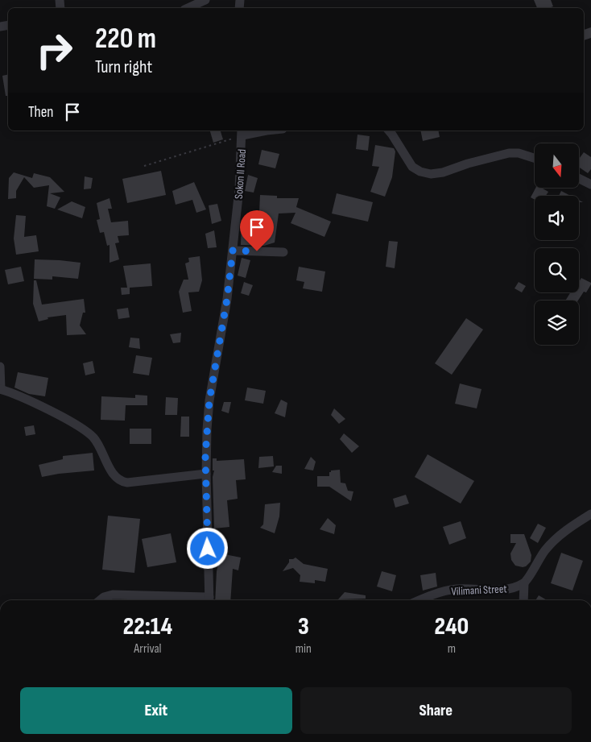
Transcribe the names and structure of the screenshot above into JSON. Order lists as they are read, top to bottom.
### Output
{
  "streets": {
    "street": ["Sokon II Road", "Vilimani Street"]
  },
  "north": "bottom",
  "page": {
    "turn": ["220 m", "Turn right"],
    "then": "Then",
    "eta": [
      "22:14",
      "Arrival",
      "3",
      "min",
      "240",
      "m"
    ],
    "buttons": ["Exit", "Share"]
  }
}
